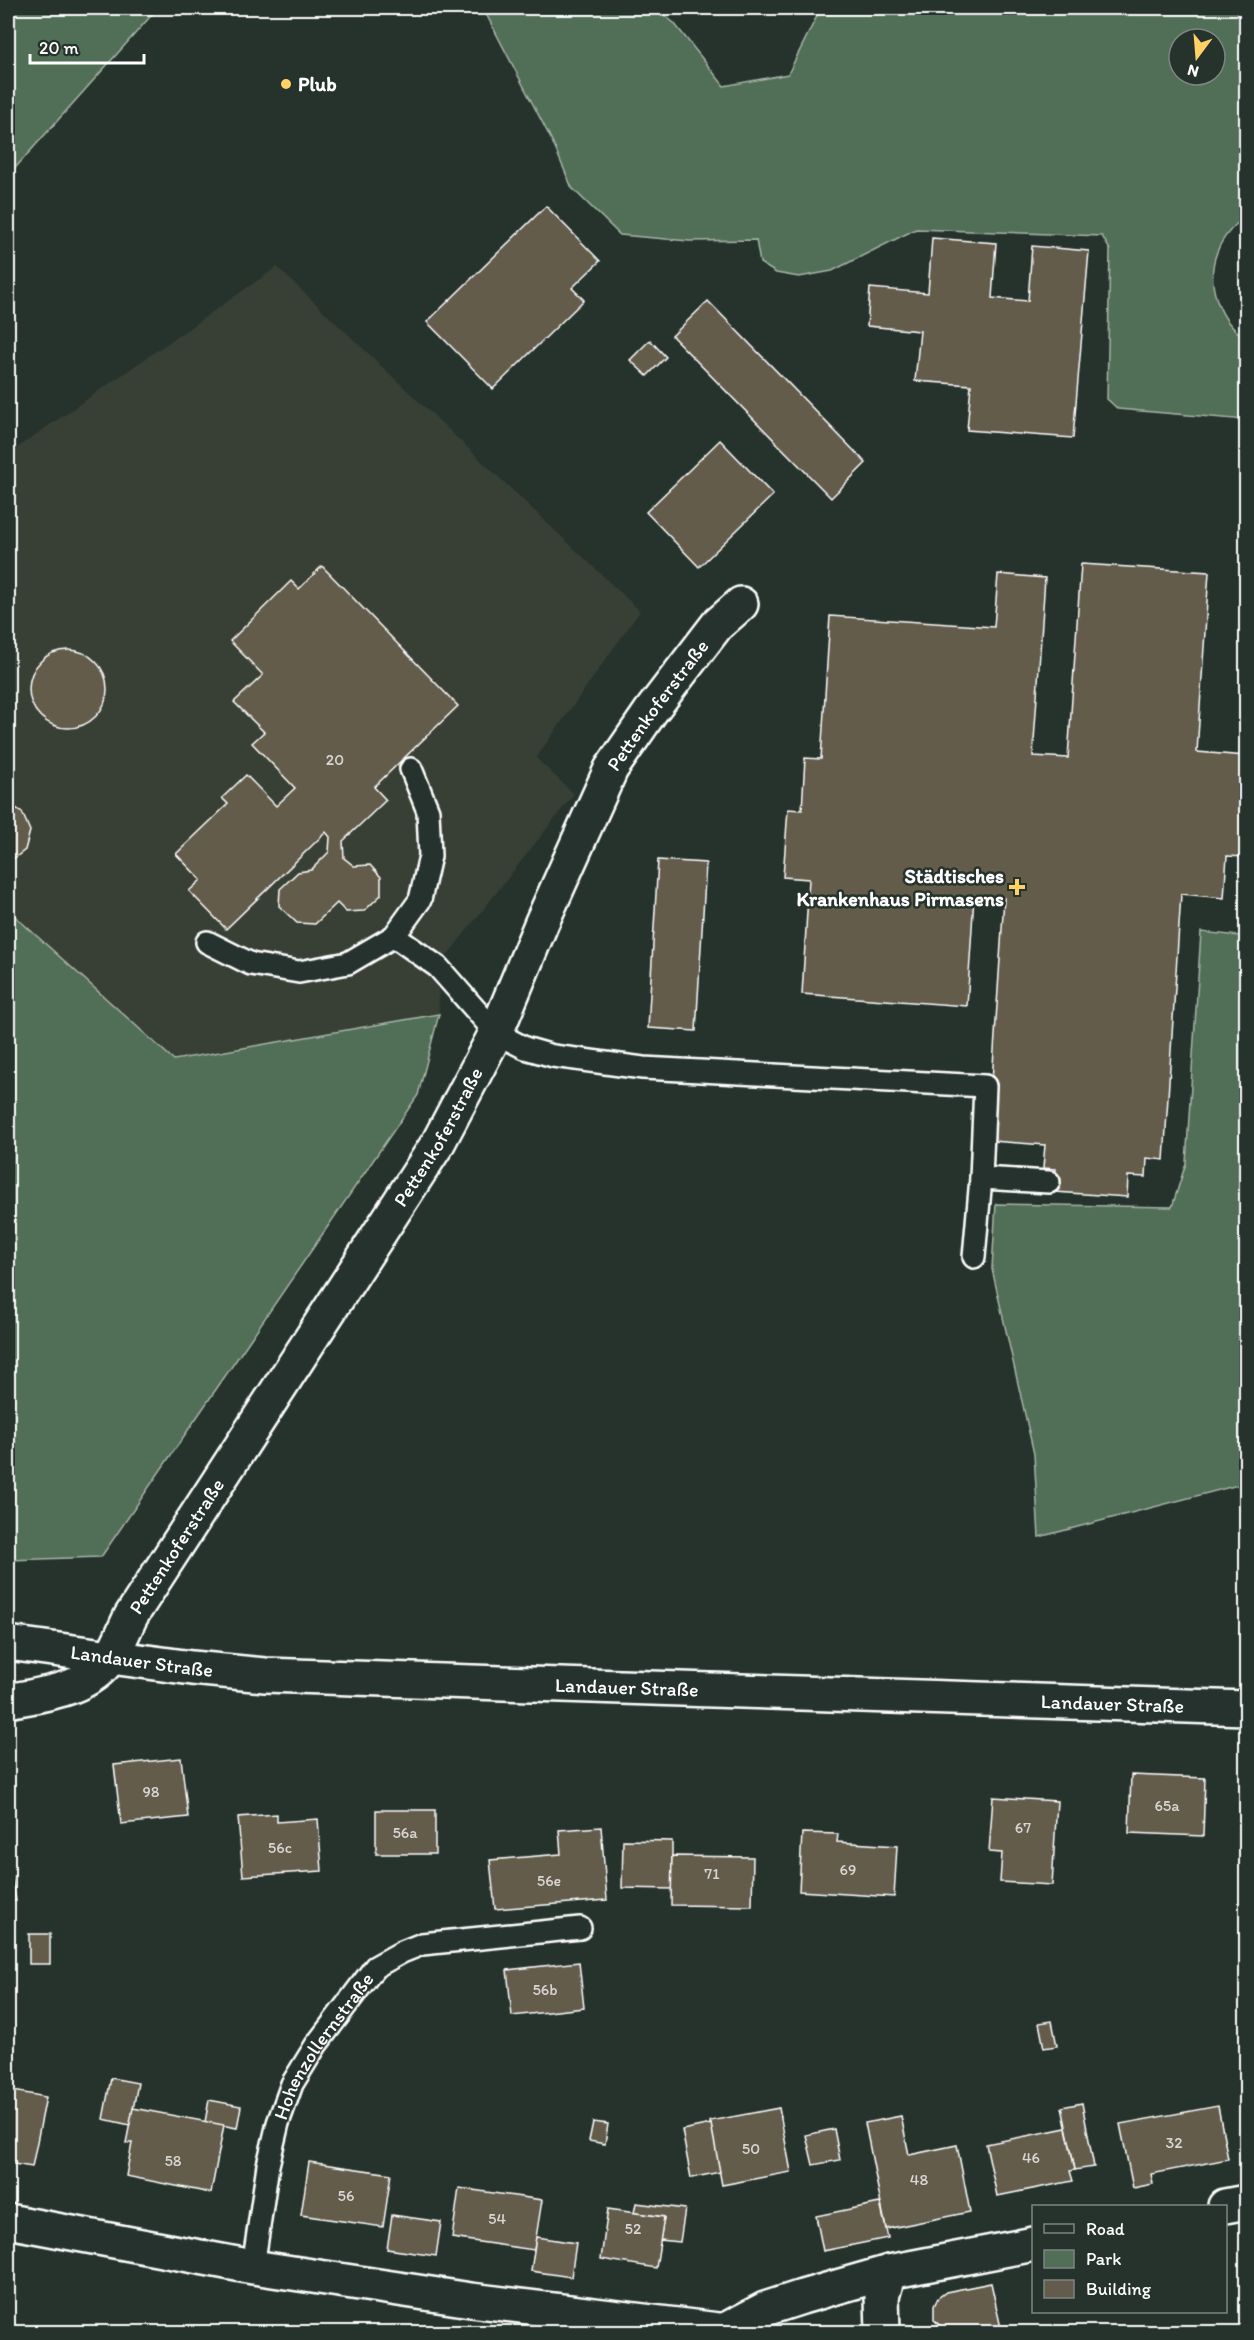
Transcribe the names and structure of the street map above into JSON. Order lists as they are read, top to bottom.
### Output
{
  "streets": {
    "street": ["Pettenkoferstraße", "Landauer Straße"],
    "lane": ["Hohenzollernstraße"]
  },
  "crossings": [
    ["Pettenkoferstraße", "Landauer Straße"]
  ],
  "places": {
    "other": ["Plub"],
    "health": ["Städtisches Krankenhaus Pirmasens"]
  },
  "house_numbers": [
    "20",
    "98",
    "65a",
    "67",
    "56a",
    "56c",
    "69",
    "71",
    "56e",
    "56b",
    "32",
    "50",
    "46",
    "58",
    "48",
    "56",
    "54",
    "52"
  ],
  "legend": ["Road", "Park", "Building"],
  "scale_bar": "20 m",
  "north": "bottom"
}
